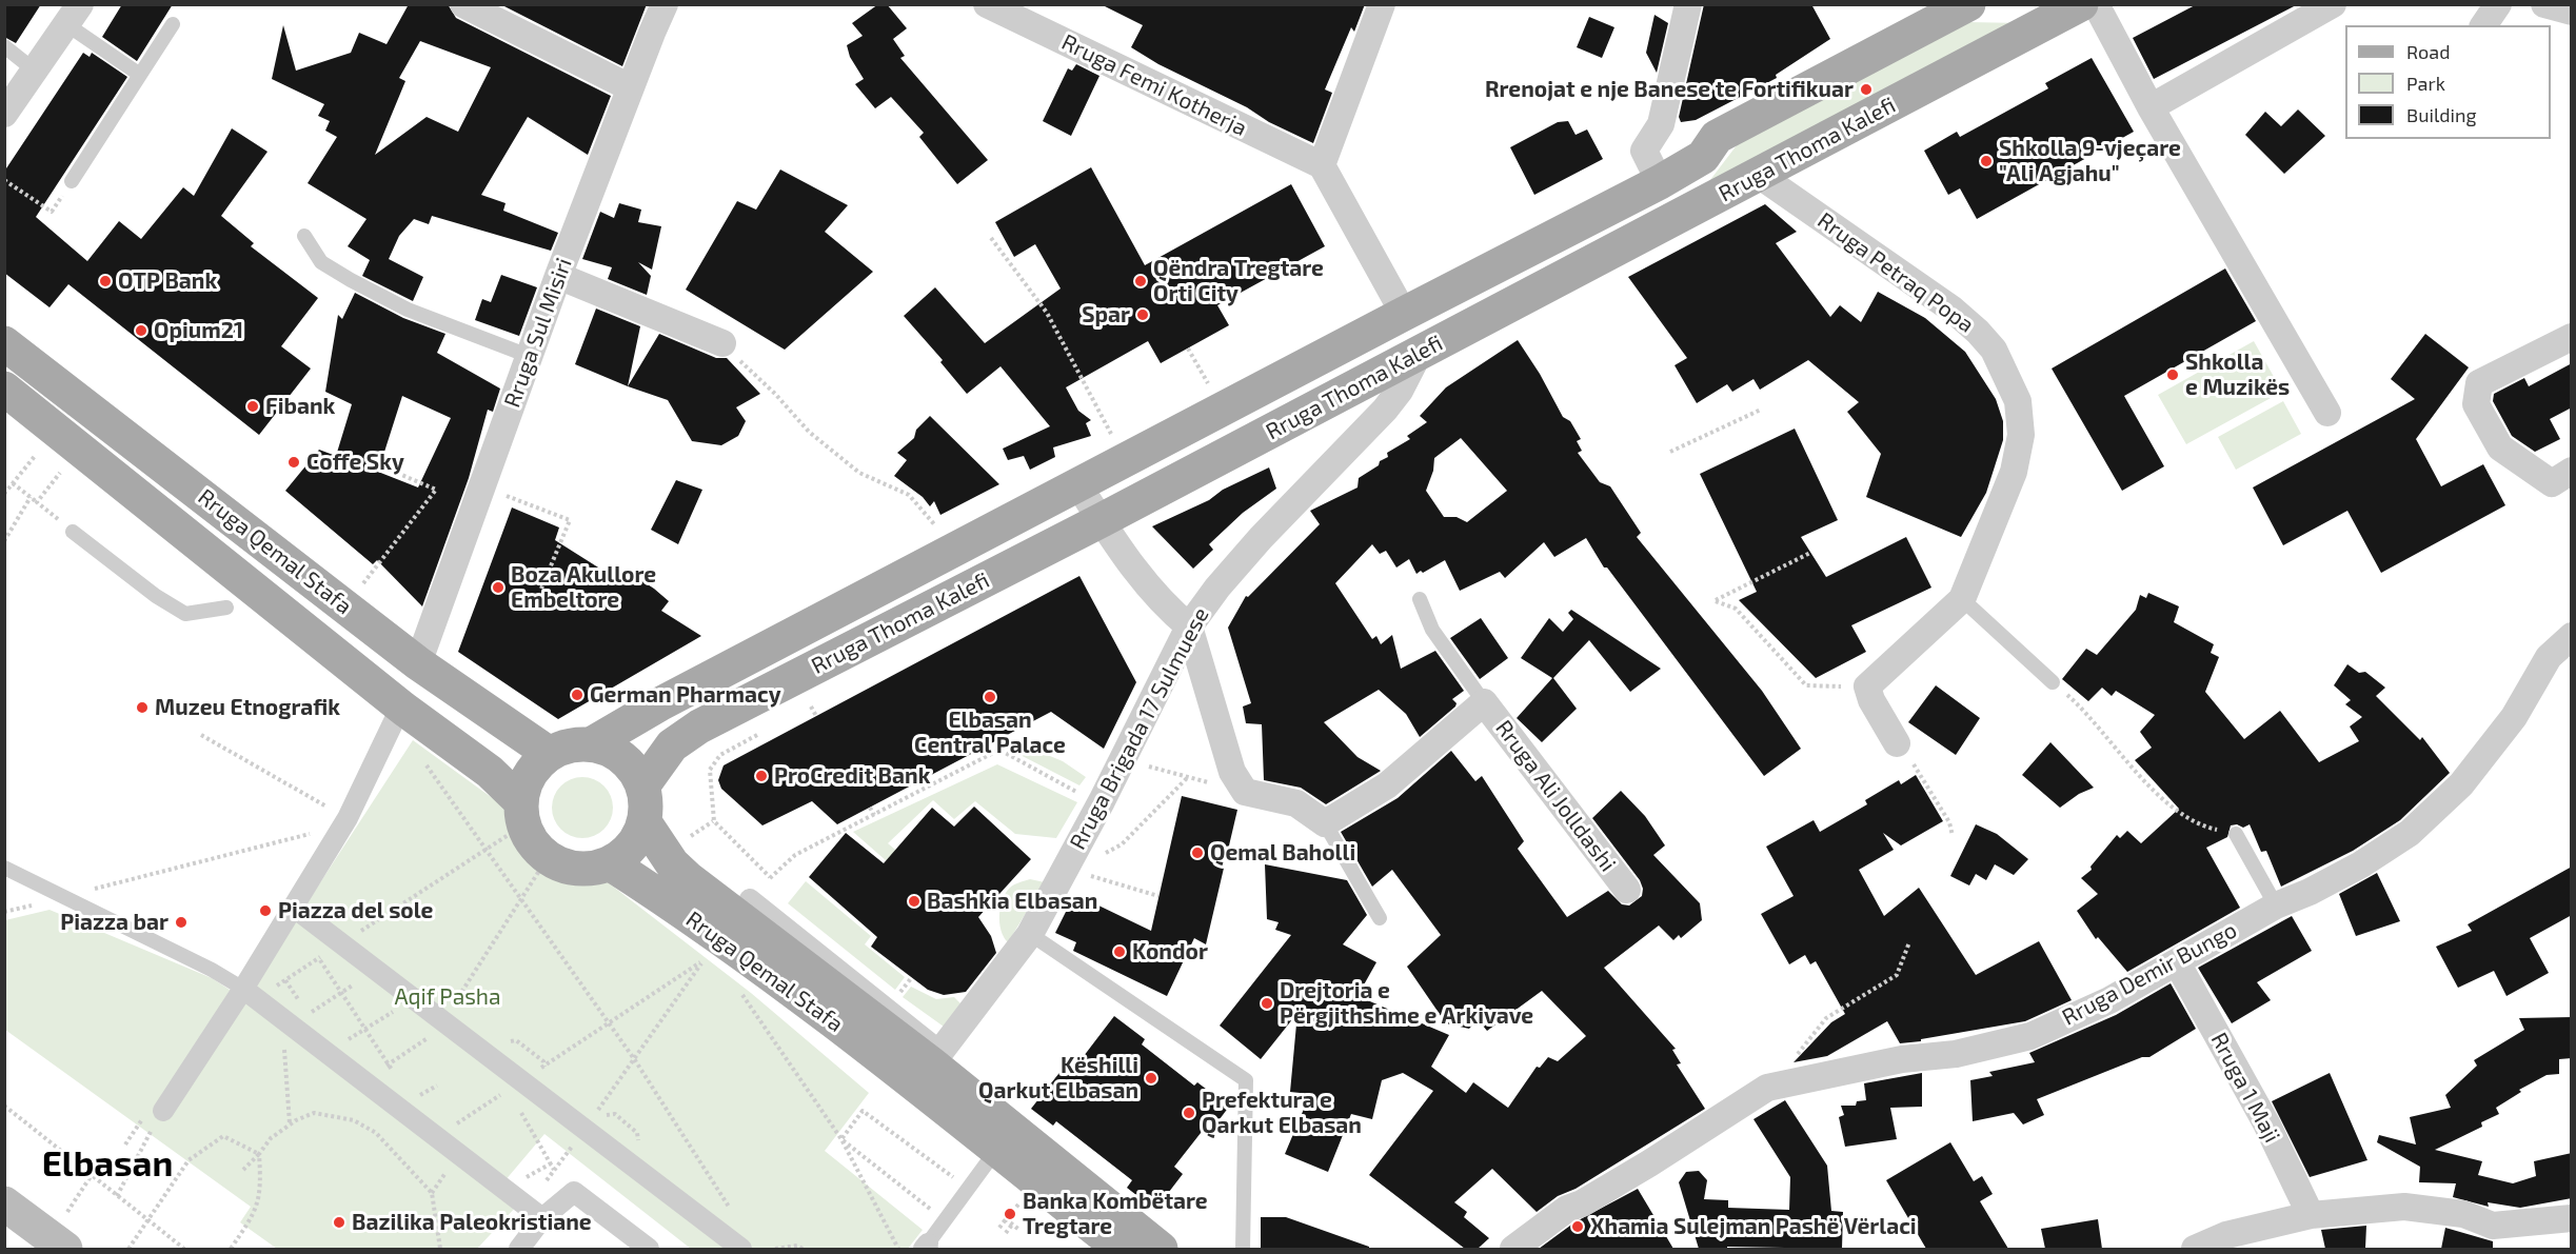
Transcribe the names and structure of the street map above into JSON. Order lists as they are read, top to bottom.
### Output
{
  "streets": {
    "main road": ["Rruga Thoma Kalefi", "Rruga Qemal Stafa"],
    "street": [
      "Rruga Femi Kotherja",
      "Rruga Petraq Popa",
      "Rruga Sul Misiri",
      "Rruga Brigada 17 Sulmuese",
      "Rruga Ali Jolldashi",
      "Rruga Demir Bungo",
      "Rruga 1 Maji"
    ]
  },
  "crossings": [
    ["Rruga Thoma Kalefi", "Rruga Petraq Popa"],
    ["Rruga Thoma Kalefi", "Rruga Qemal Stafa"],
    ["Rruga Thoma Kalefi", "Rruga Brigada 17 Sulmuese"],
    ["Rruga Sul Misiri", "Rruga Qemal Stafa"],
    ["Rruga Qemal Stafa", "Rruga Brigada 17 Sulmuese"],
    ["Rruga Demir Bungo", "Rruga 1 Maji"]
  ],
  "districts": ["Elbasan"],
  "parks": ["Aqif Pasha"],
  "places": [
    "Rrenojat e nje Banese te Fortifikuar",
    "Shkolla 9-vjeçare \"Ali Agjahu\"",
    "OTP Bank",
    "Qëndra Tregtare Orti City",
    "Spar",
    "Opium21",
    "Shkolla e Muzikës",
    "Fibank",
    "Coffe Sky",
    "Boza Akullore Embeltore",
    "German Pharmacy",
    "Elbasan Central Palace",
    "Muzeu Etnografik",
    "ProCredit Bank",
    "Qemal Baholli",
    "Bashkia Elbasan",
    "Piazza del sole",
    "Piazza bar",
    "Kondor",
    "Drejtoria e Përgjithshme e Arkivave",
    "Këshilli Qarkut Elbasan",
    "Prefektura e Qarkut Elbasan",
    "Banka Kombëtare Tregtare",
    "Bazilika Paleokristiane",
    "Xhamia Sulejman Pashë Vërlaci"
  ],
  "legend": ["Road", "Park", "Building"]
}
